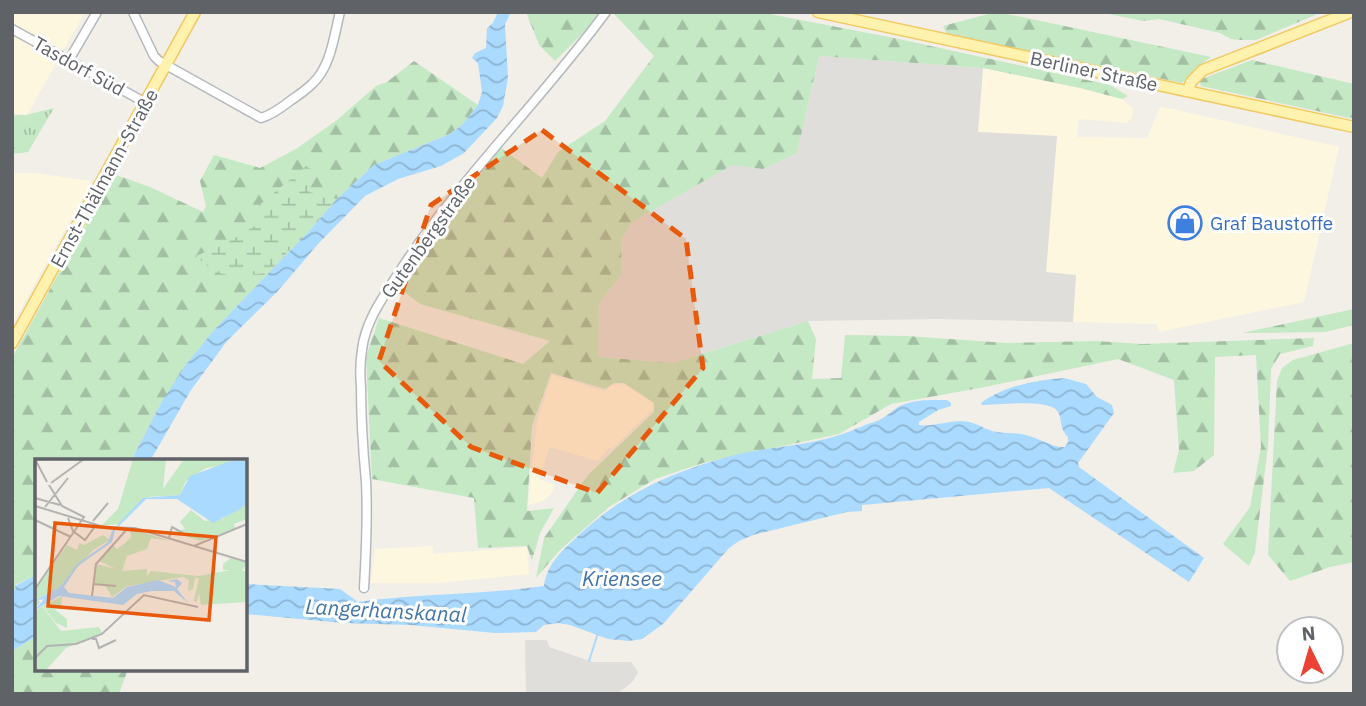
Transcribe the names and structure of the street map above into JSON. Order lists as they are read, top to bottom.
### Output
{
  "streets": {
    "main road": ["Berliner Straße", "Ernst-Thälmann-Straße"],
    "street": ["Tasdorf Süd", "Gutenbergstraße"]
  },
  "crossings": [
    ["Tasdorf Süd", "Ernst-Thälmann-Straße"]
  ],
  "water": ["Kriensee", "Langerhanskanal"],
  "places": {
    "shop": ["Graf Baustoffe"]
  },
  "north": "top"
}
